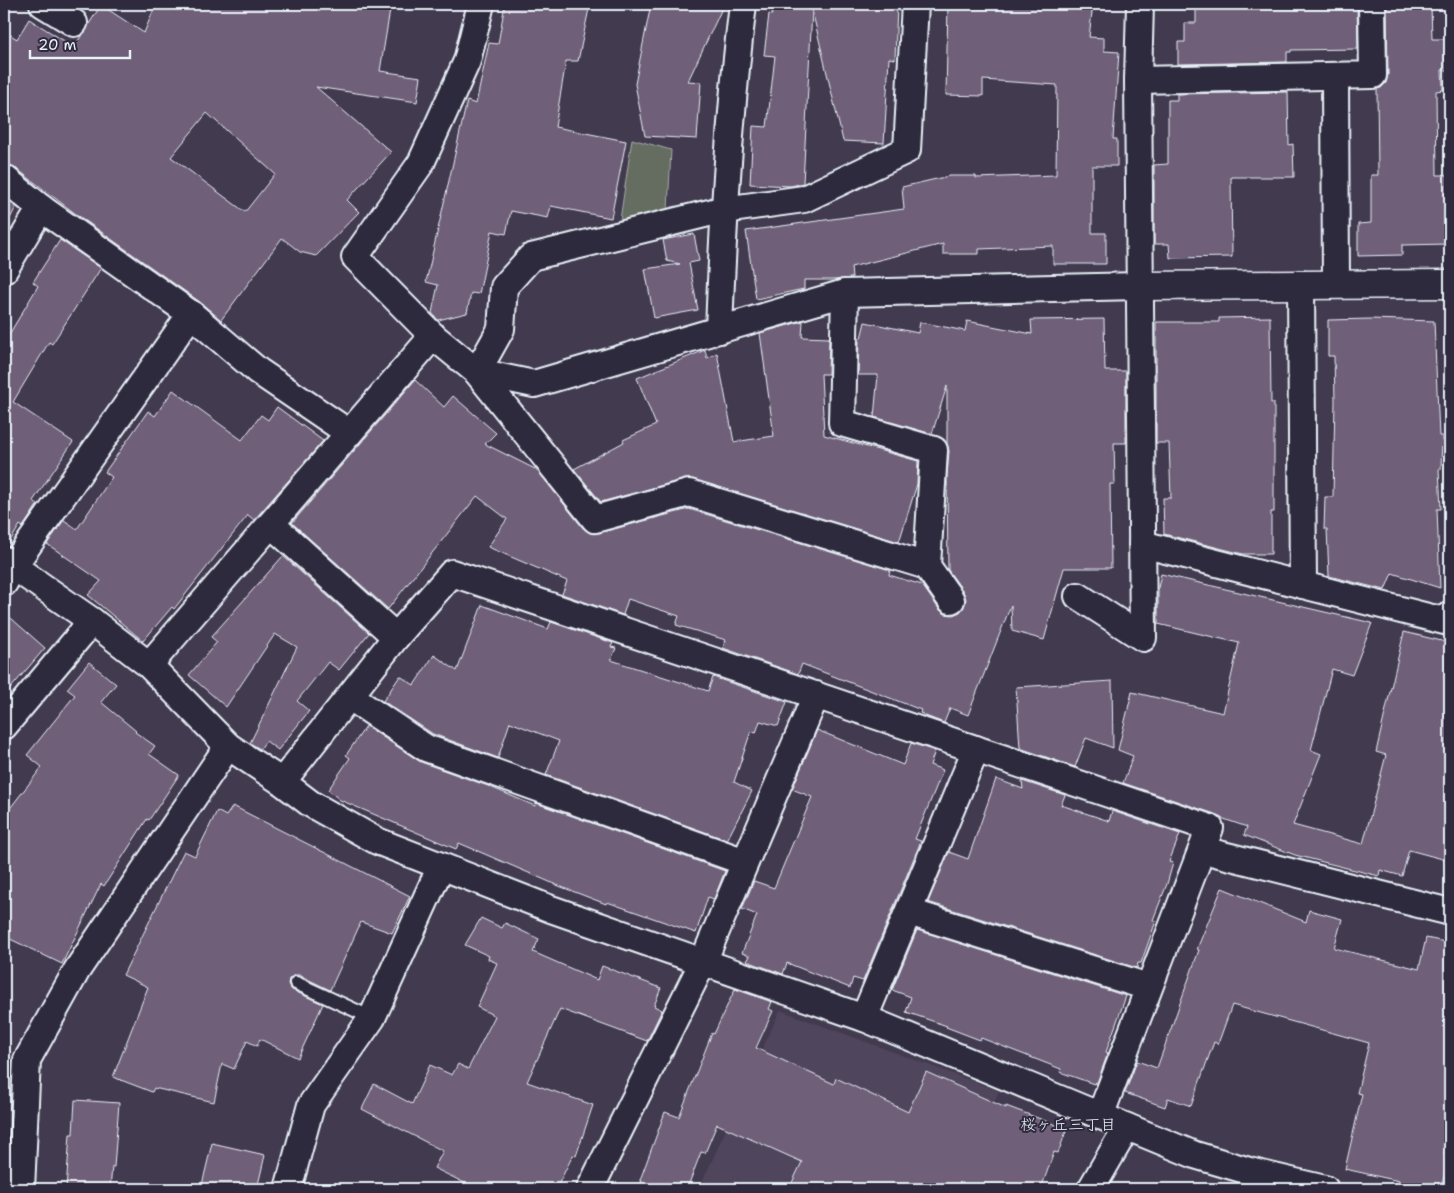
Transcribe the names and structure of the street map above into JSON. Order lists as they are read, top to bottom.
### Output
{
  "districts": ["桜ヶ丘三丁目"],
  "scale_bar": "20 m"
}
